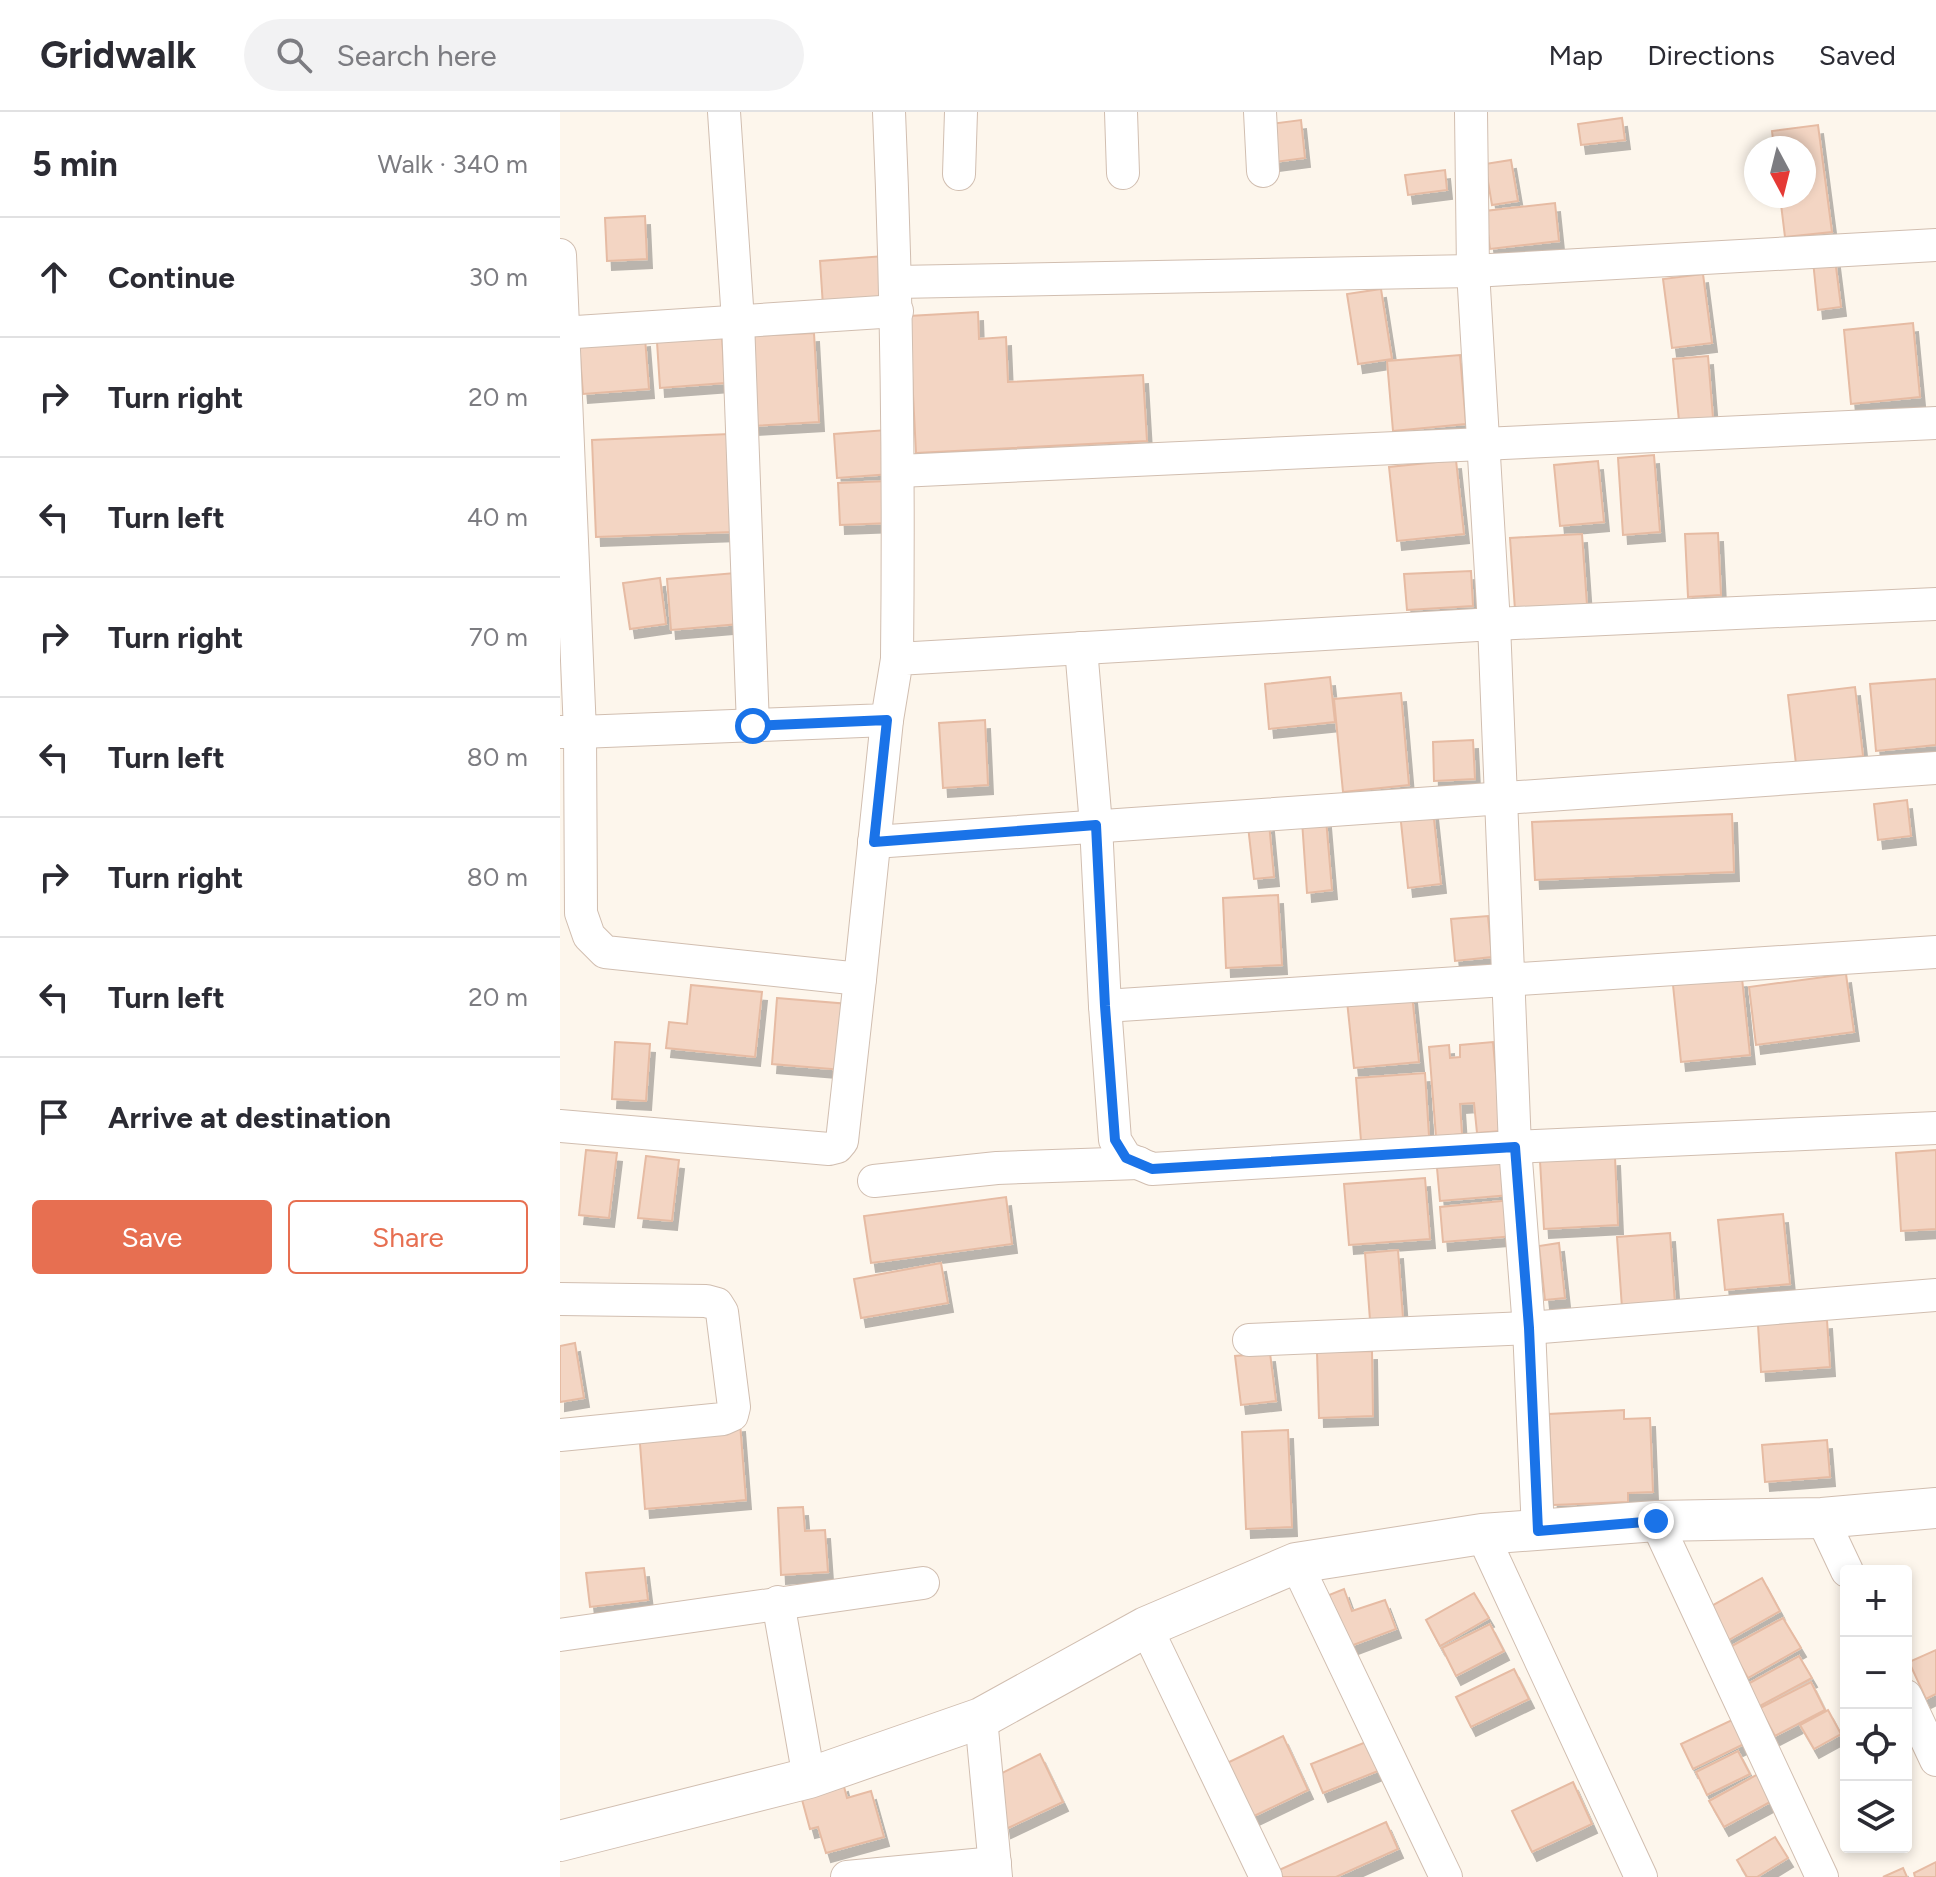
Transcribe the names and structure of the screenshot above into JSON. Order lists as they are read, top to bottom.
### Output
{
  "north": "bottom",
  "page": {
    "header": "Gridwalk",
    "search": "Search here",
    "nav": ["Map", "Directions", "Saved"],
    "heading": ["5 min", "Walk · 340 m"],
    "list": [
      ["Continue", "30 m"],
      ["Turn right", "20 m"],
      ["Turn left", "40 m"],
      ["Turn right", "70 m"],
      ["Turn left", "80 m"],
      ["Turn right", "80 m"],
      ["Turn left", "20 m"],
      "Arrive at destination"
    ],
    "buttons": ["Save", "Share"],
    "map_buttons": ["+", "−"]
  }
}
